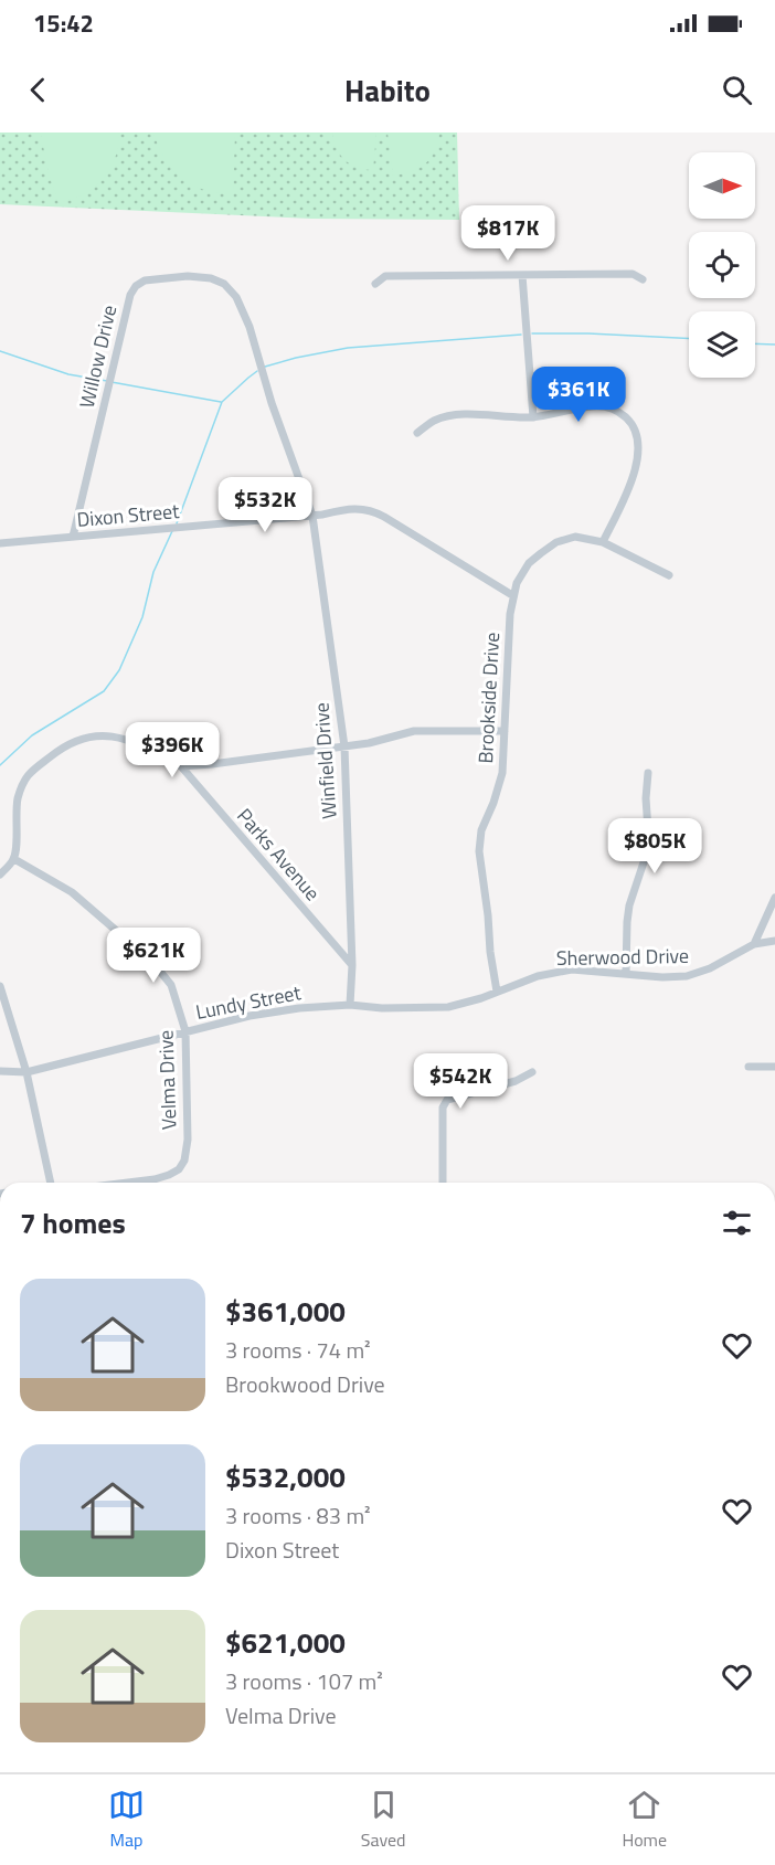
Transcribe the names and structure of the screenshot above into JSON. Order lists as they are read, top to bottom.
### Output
{
  "streets": {
    "street": [
      "Willow Drive",
      "Dixon Street",
      "Brookside Drive",
      "Winfield Drive",
      "Parks Avenue",
      "Sherwood Drive",
      "Lundy Street",
      "Velma Drive"
    ]
  },
  "crossings": [
    ["Willow Drive", "Dixon Street"],
    ["Willow Drive", "Winfield Drive"],
    ["Dixon Street", "Brookside Drive"],
    ["Dixon Street", "Winfield Drive"],
    ["Brookside Drive", "Sherwood Drive"],
    ["Winfield Drive", "Parks Avenue"],
    ["Winfield Drive", "Sherwood Drive"],
    ["Winfield Drive", "Lundy Street"],
    ["Parks Avenue", "Velma Drive"],
    ["Sherwood Drive", "Lundy Street"],
    ["Lundy Street", "Velma Drive"]
  ],
  "north": "right",
  "page": {
    "status": "15:42",
    "header": "Habito",
    "price": [
      "$817K",
      "$361K",
      "$532K",
      "$396K",
      "$805K",
      "$621K",
      "$542K"
    ],
    "heading": "7 homes",
    "list": [
      {
        "name": "$361,000",
        "note": "3 rooms · 74 m² · Brookwood Drive"
      },
      {
        "name": "$532,000",
        "note": "3 rooms · 83 m² · Dixon Street"
      },
      {
        "name": "$621,000",
        "note": "3 rooms · 107 m² · Velma Drive"
      }
    ],
    "tabs": ["Map", "Saved", "Home"]
  }
}
